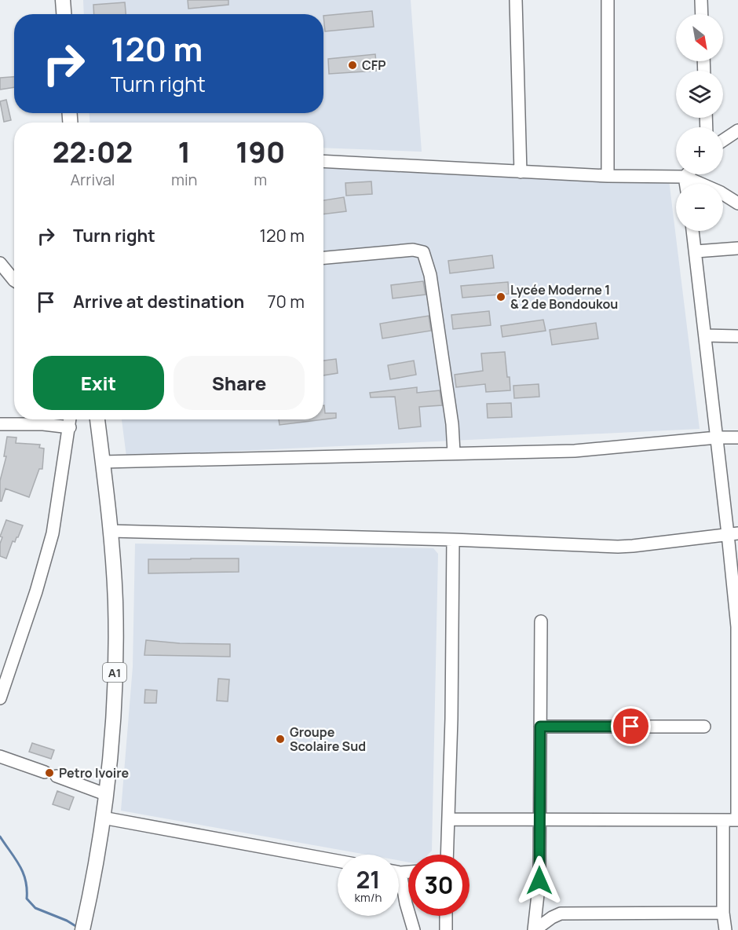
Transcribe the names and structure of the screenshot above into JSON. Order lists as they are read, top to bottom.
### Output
{
  "streets": {
    "main road": ["A1"]
  },
  "places": [
    "CFP",
    "Lycée Moderne 1 & 2 de Bondoukou",
    "Groupe Scolaire Sud",
    "Petro Ivoire"
  ],
  "north": "bottom right",
  "page": {
    "map_buttons": ["+", "−"],
    "turn": ["120 m", "Turn right"],
    "eta": [
      "22:02",
      "Arrival",
      "1",
      "min",
      "190",
      "m"
    ],
    "list": [
      {
        "name": "Turn right",
        "value": "120 m"
      },
      {
        "name": "Arrive at destination",
        "value": "70 m"
      }
    ],
    "buttons": ["Exit", "Share"],
    "speed": "21 km/h",
    "limit": "30"
  }
}
